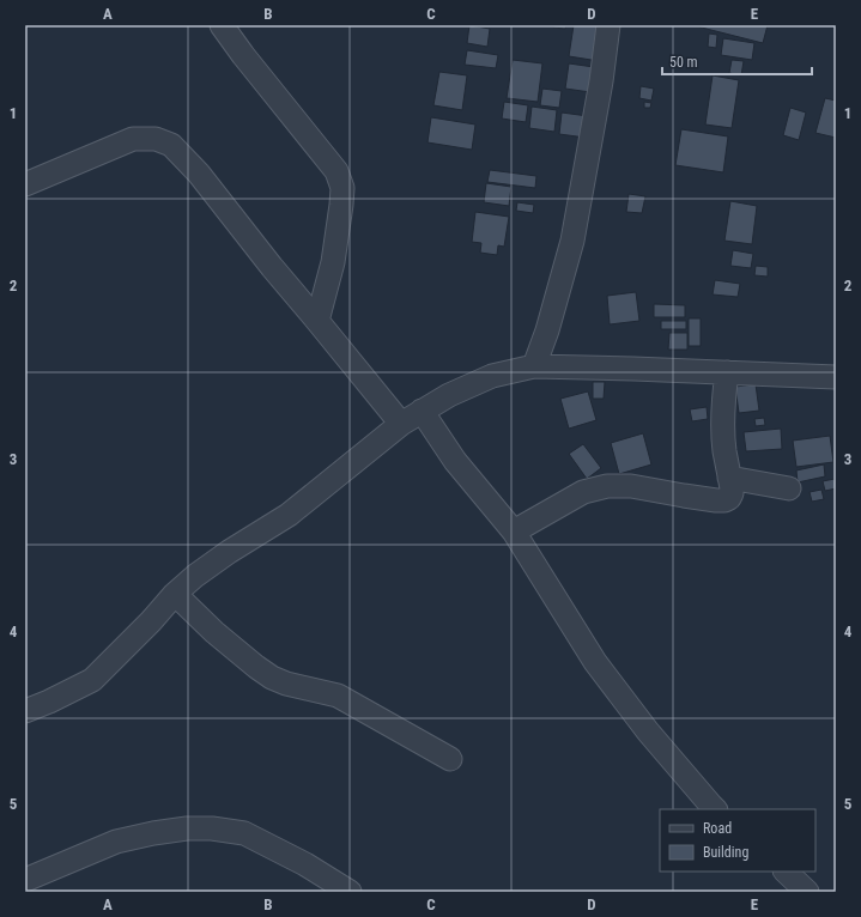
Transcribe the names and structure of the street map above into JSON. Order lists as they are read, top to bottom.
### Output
{
  "legend": ["Road", "Building"],
  "scale_bar": "50 m",
  "grid": {
    "columns": [
      "A",
      "B",
      "C",
      "D",
      "E"
    ],
    "rows": [
      "1",
      "2",
      "3",
      "4",
      "5"
    ]
  }
}
